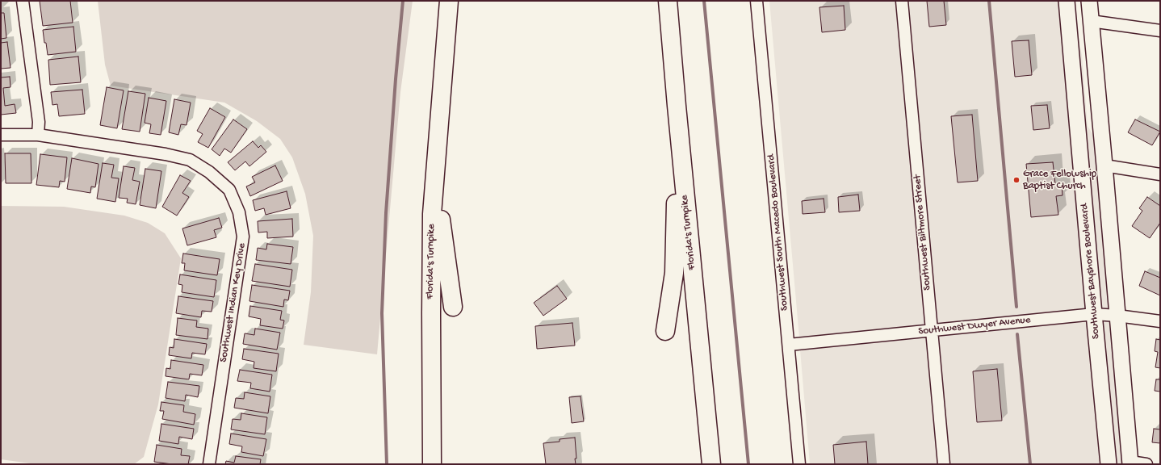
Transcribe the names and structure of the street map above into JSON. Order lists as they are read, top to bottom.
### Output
{
  "streets": {
    "highway": ["Florida's Turnpike"],
    "main road": ["Southwest Bayshore Boulevard"],
    "street": [
      "Southwest South Macedo Boulevard",
      "Southwest Biltmore Street",
      "Southwest Indian Key Drive",
      "Southwest Dwyer Avenue"
    ]
  },
  "crossings": [
    ["Southwest South Macedo Boulevard", "Southwest Dwyer Avenue"],
    ["Southwest Biltmore Street", "Southwest Dwyer Avenue"],
    ["Southwest Bayshore Boulevard", "Southwest Dwyer Avenue"]
  ],
  "places": ["Grace Fellowship Baptist Church"]
}
